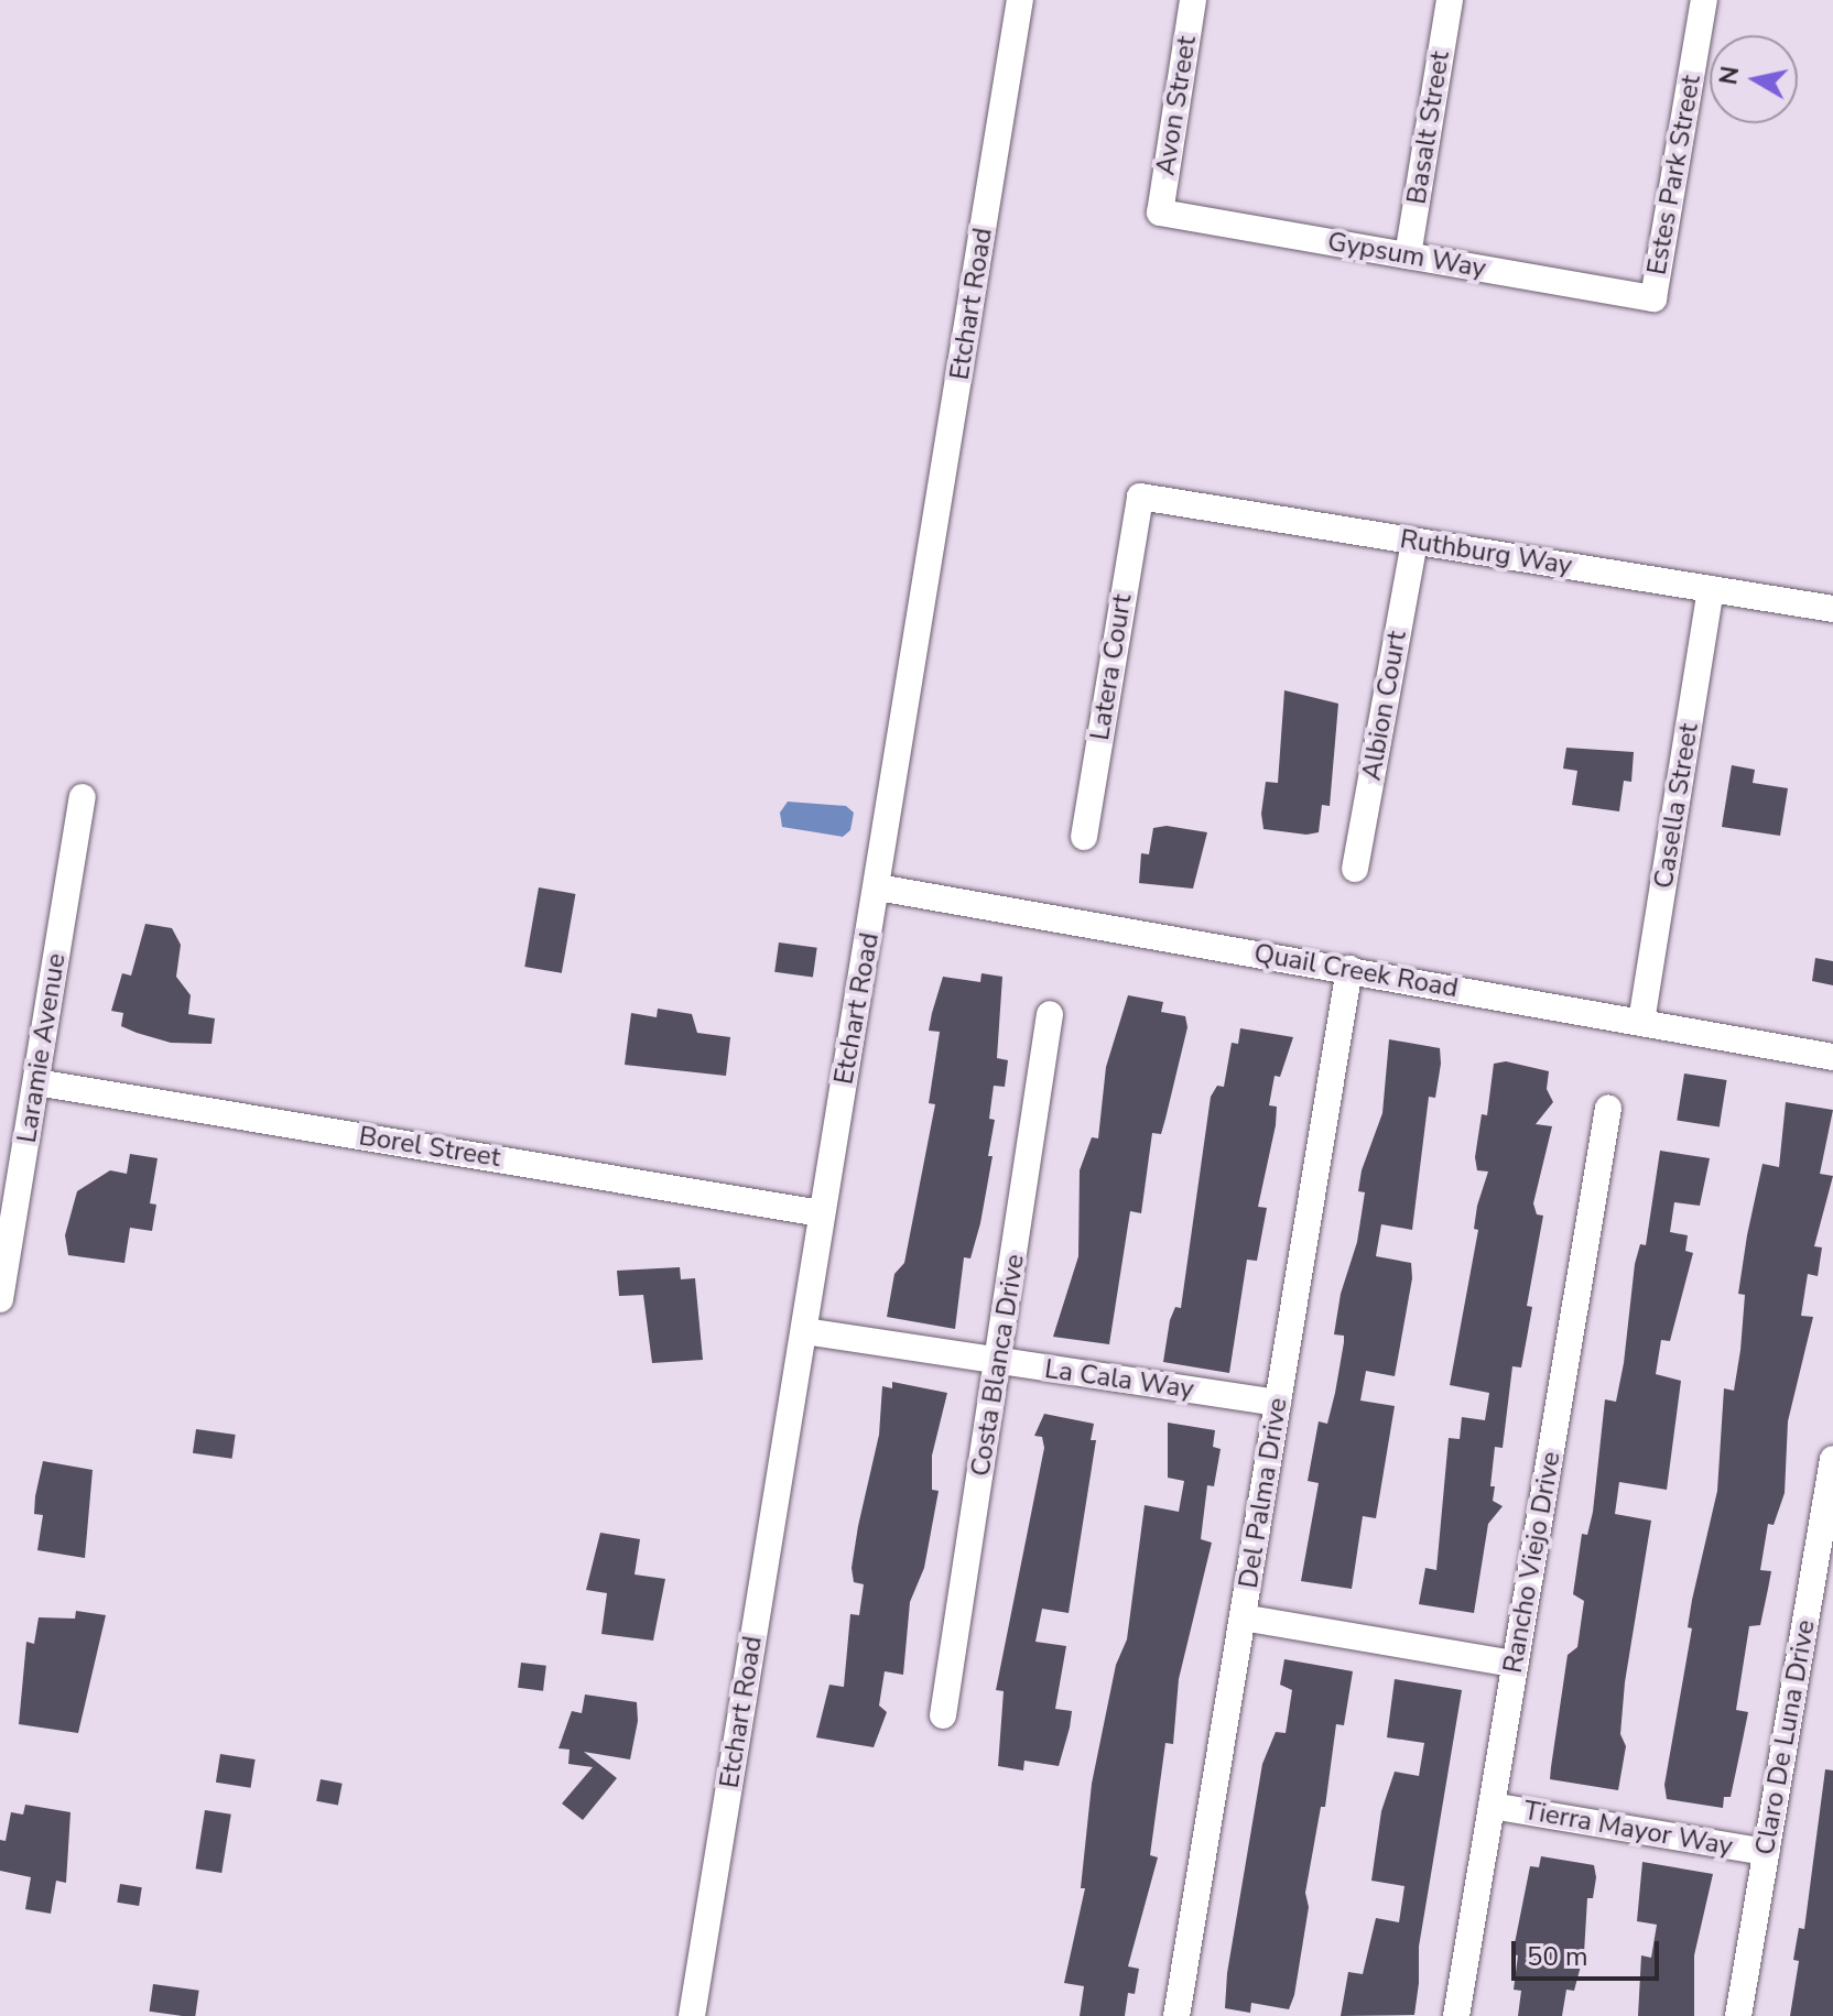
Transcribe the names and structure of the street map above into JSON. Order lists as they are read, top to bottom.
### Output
{
  "streets": {
    "street": [
      "Avon Street",
      "Basalt Street",
      "Estes Park Street",
      "Gypsum Way",
      "Etchart Road",
      "Ruthburg Way",
      "Latera Court",
      "Albion Court",
      "Casella Street",
      "Quail Creek Road",
      "Laramie Avenue",
      "Borel Street",
      "Costa Blanca Drive",
      "La Cala Way",
      "Del Palma Drive",
      "Rancho Viejo Drive",
      "Claro De Luna Drive",
      "Tierra Mayor Way"
    ]
  },
  "crossings": [
    ["Avon Street", "Gypsum Way"],
    ["Basalt Street", "Gypsum Way"],
    ["Estes Park Street", "Gypsum Way"],
    ["Etchart Road", "Quail Creek Road"],
    ["Etchart Road", "Borel Street"],
    ["Etchart Road", "La Cala Way"],
    ["Ruthburg Way", "Latera Court"],
    ["Ruthburg Way", "Albion Court"],
    ["Ruthburg Way", "Casella Street"],
    ["Casella Street", "Quail Creek Road"],
    ["Quail Creek Road", "Del Palma Drive"],
    ["Laramie Avenue", "Borel Street"],
    ["Costa Blanca Drive", "La Cala Way"],
    ["La Cala Way", "Del Palma Drive"],
    ["Rancho Viejo Drive", "Tierra Mayor Way"],
    ["Claro De Luna Drive", "Tierra Mayor Way"]
  ],
  "scale_bar": "50 m",
  "north": "left"
}
